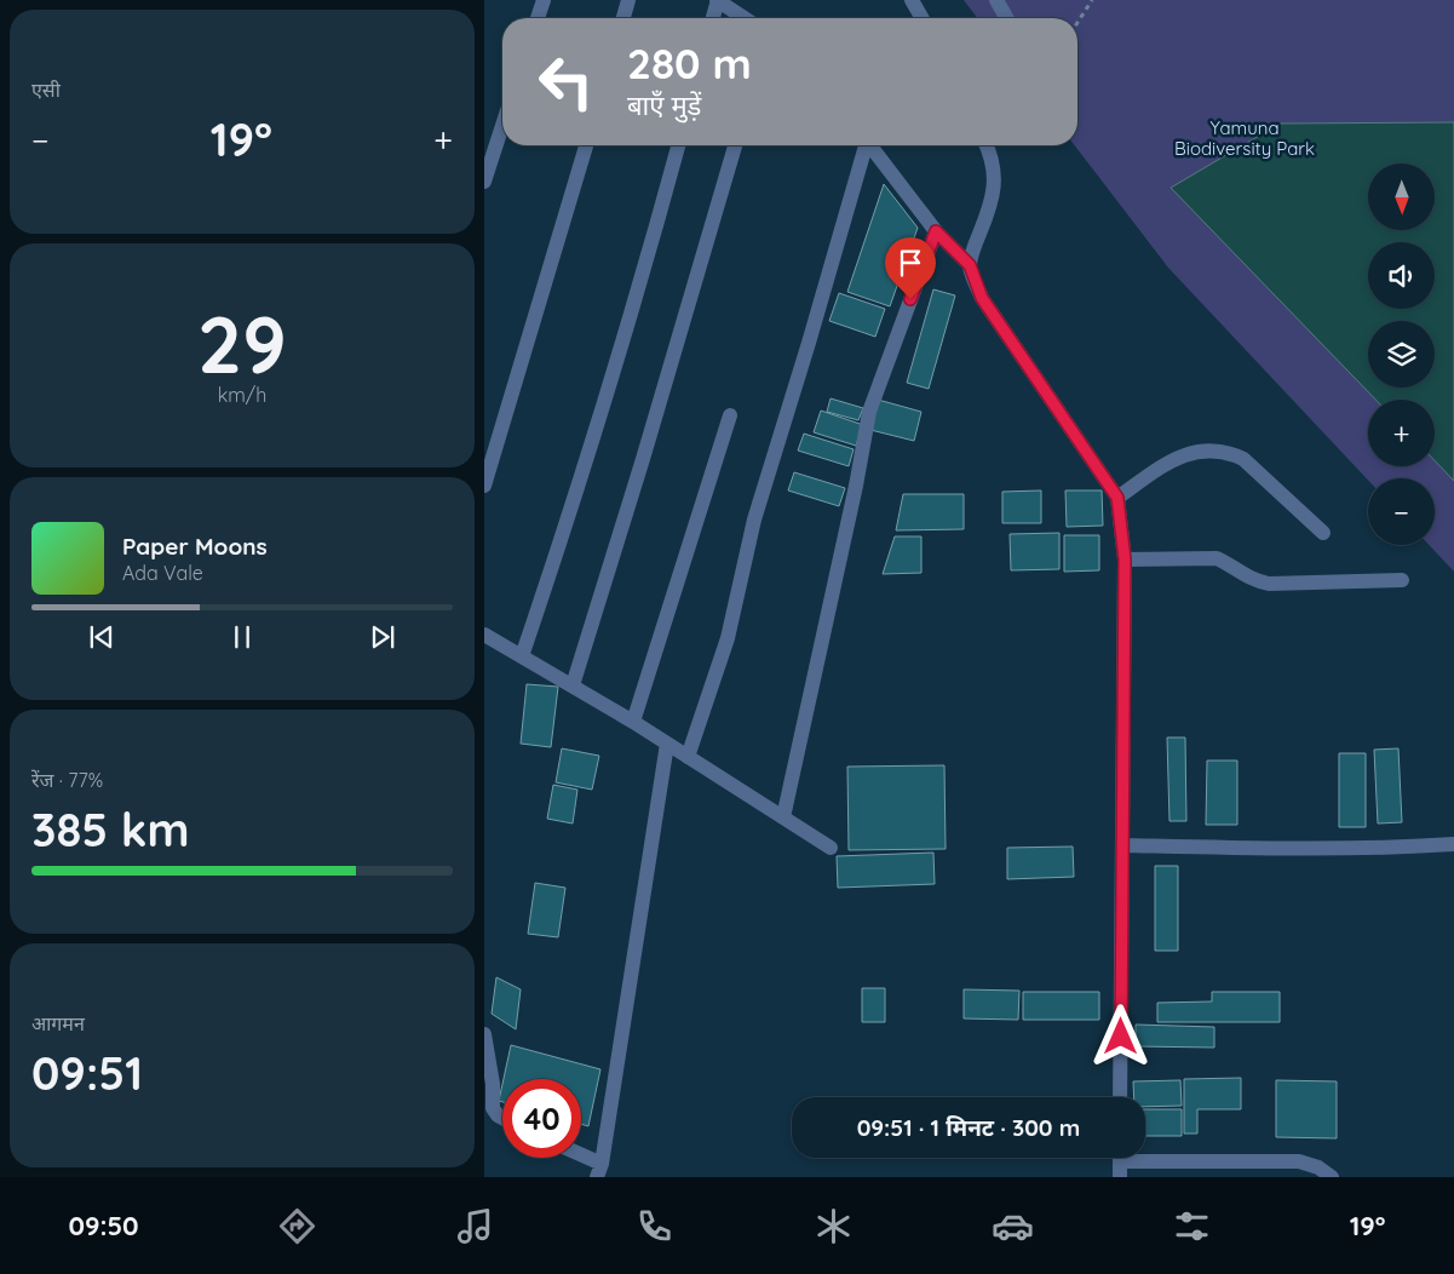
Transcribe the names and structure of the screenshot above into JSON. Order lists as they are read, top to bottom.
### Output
{
  "parks": ["Yamuna Biodiversity Park"],
  "north": "bottom",
  "page": {
    "tile": [
      "एसी",
      ["29", "km/h"],
      ["रेंज · 77%", "385 km"],
      ["आगमन", "09:51"]
    ],
    "turn": ["280 m", "बाएँ मुड़ें"],
    "heat": ["−", "19°", "+"],
    "map_buttons": ["+", "−"],
    "song": ["Paper Moons", "Ada Vale"],
    "limit": "40",
    "trip": "09:51 · 1 मिनट · 300 m",
    "tabs": ["09:50", "19°"]
  }
}
